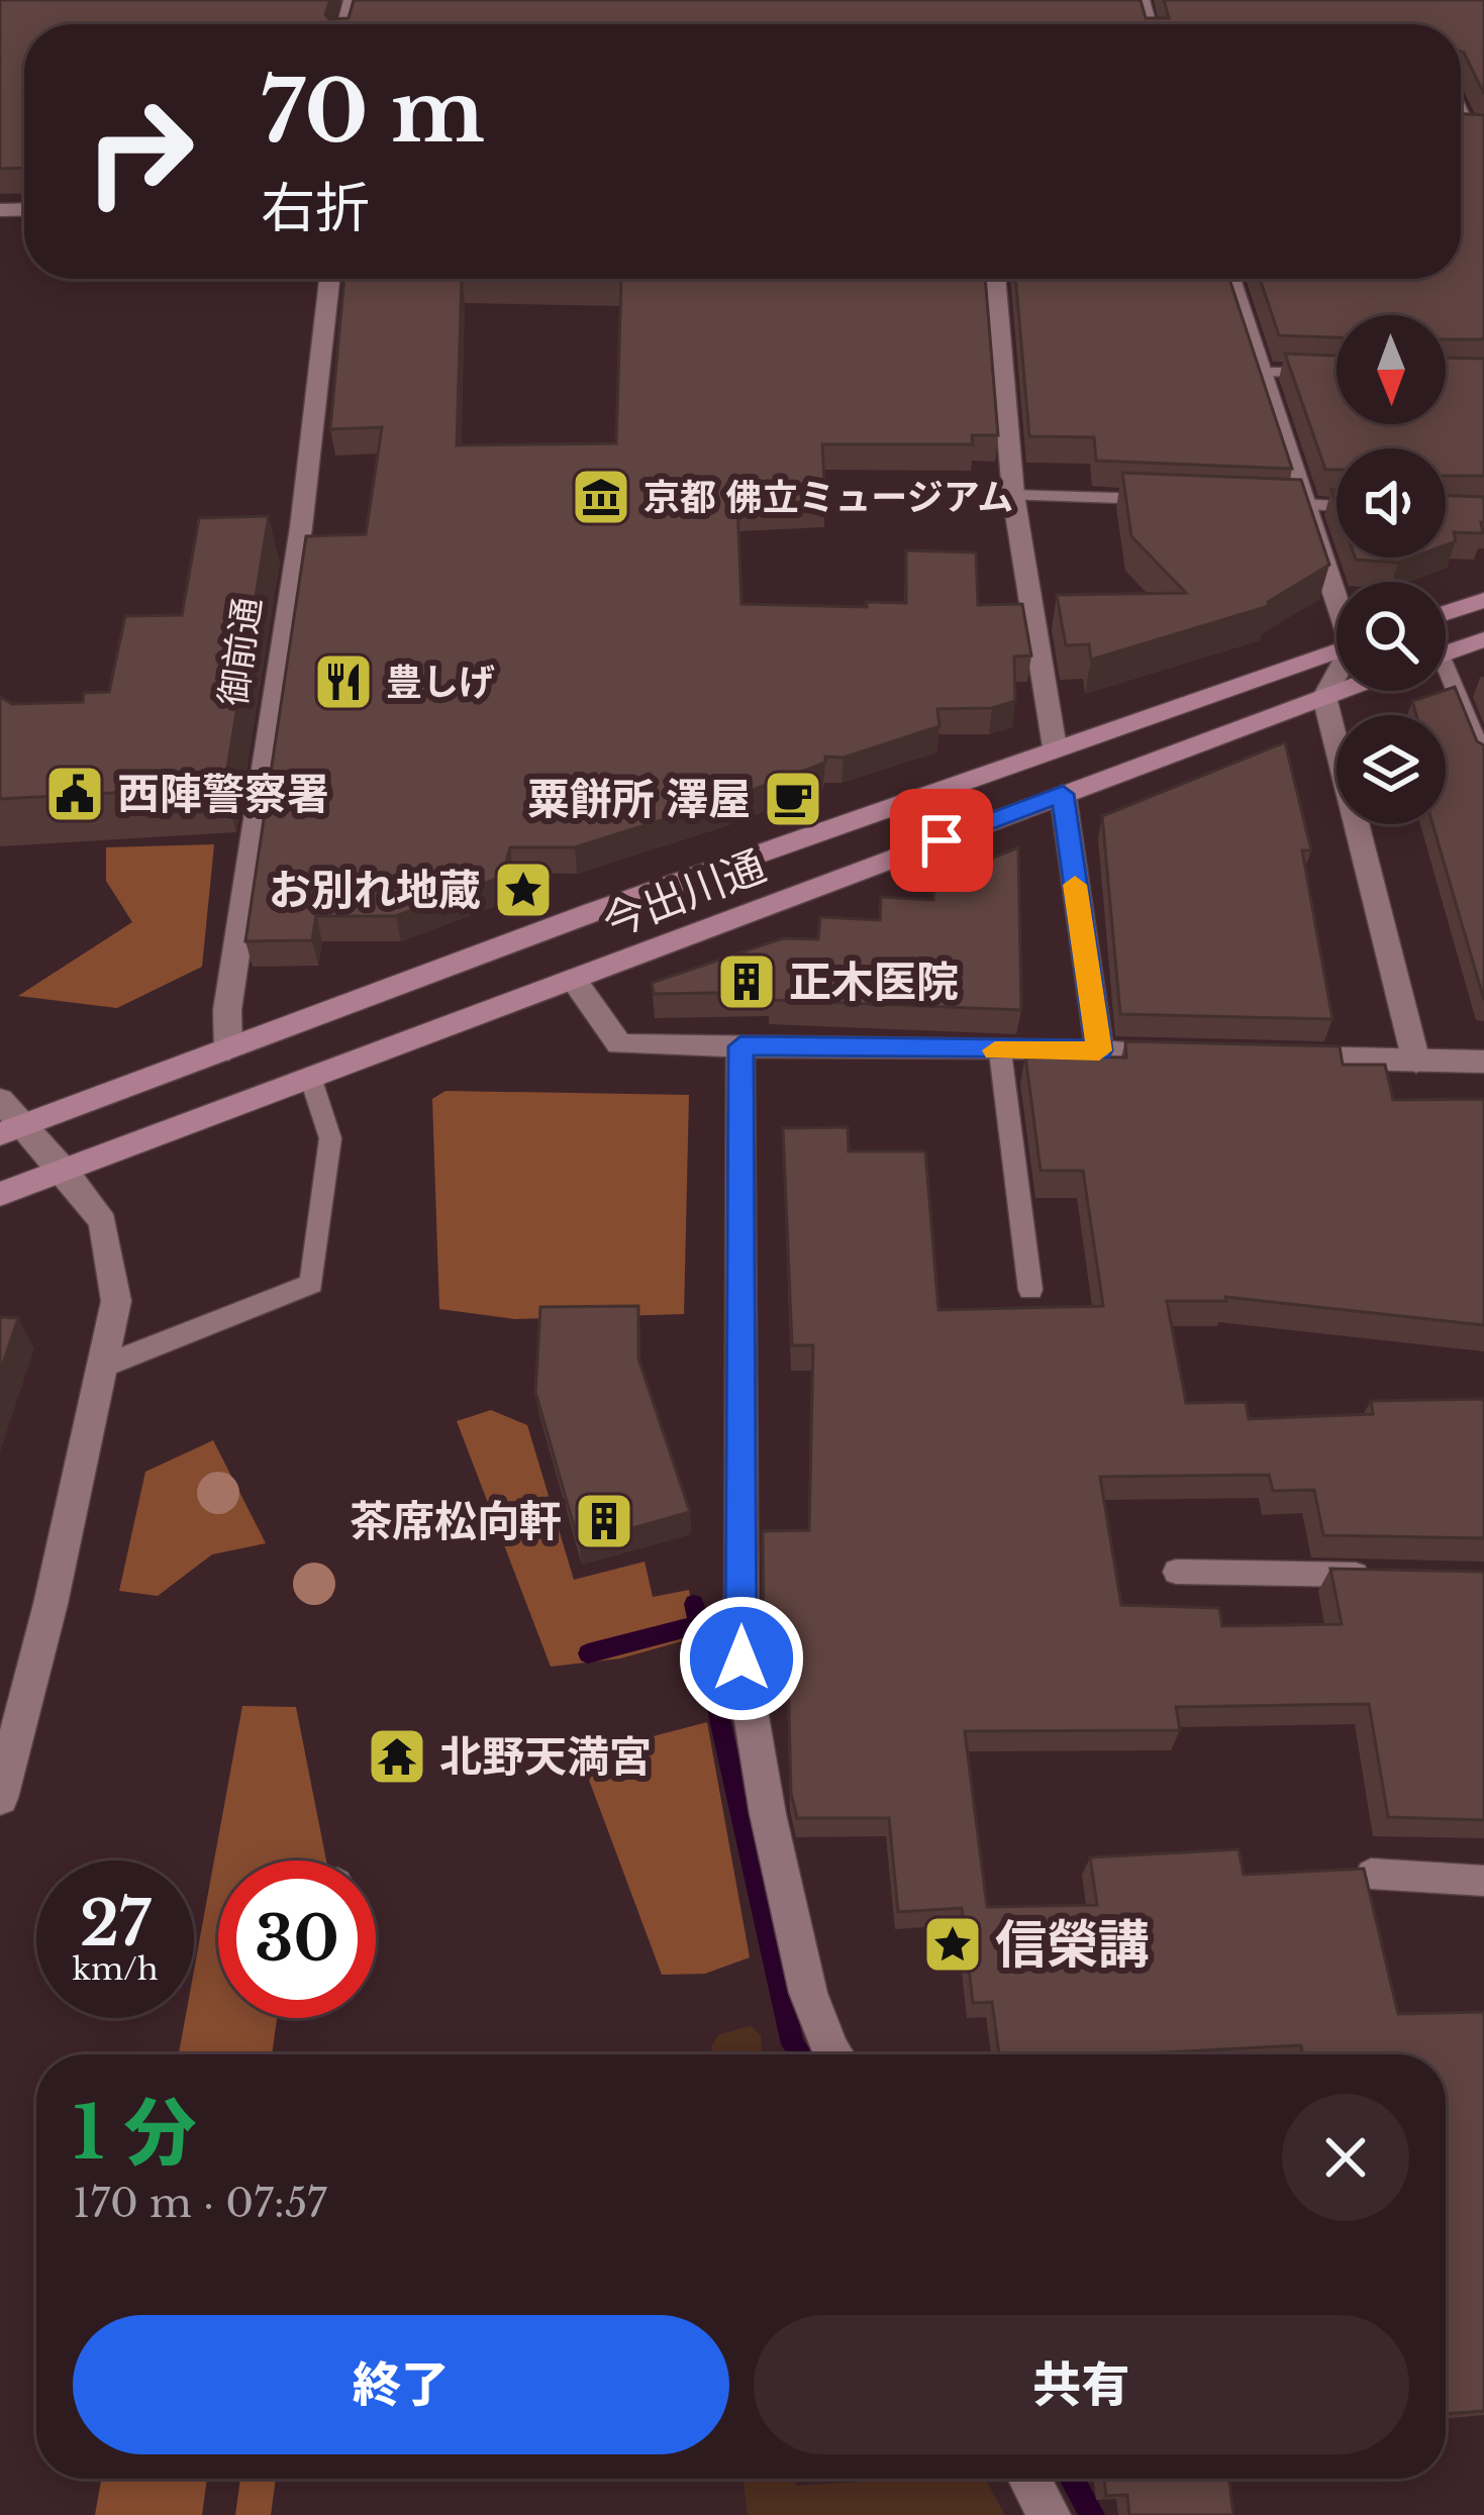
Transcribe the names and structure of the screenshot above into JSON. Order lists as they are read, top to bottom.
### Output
{
  "streets": {
    "main road": ["今出川通"],
    "street": ["御前通"]
  },
  "crossings": [
    ["御前通", "今出川通"]
  ],
  "places": {
    "museum": ["京都 佛立ミュージアム"],
    "restaurant": ["豊しげ"],
    "public building": ["西陣警察署"],
    "cafe": ["粟餅所 澤屋"],
    "place": ["お別れ地蔵", "信榮講"],
    "building": ["正木医院", "茶席松向軒"],
    "temple": ["北野天満宮"]
  },
  "north": "bottom",
  "page": {
    "turn": ["70 m", "右折"],
    "speed": "27 km/h",
    "limit": "30",
    "heading": ["1 分", "170 m · 07:57"],
    "buttons": ["終了", "共有"]
  }
}
